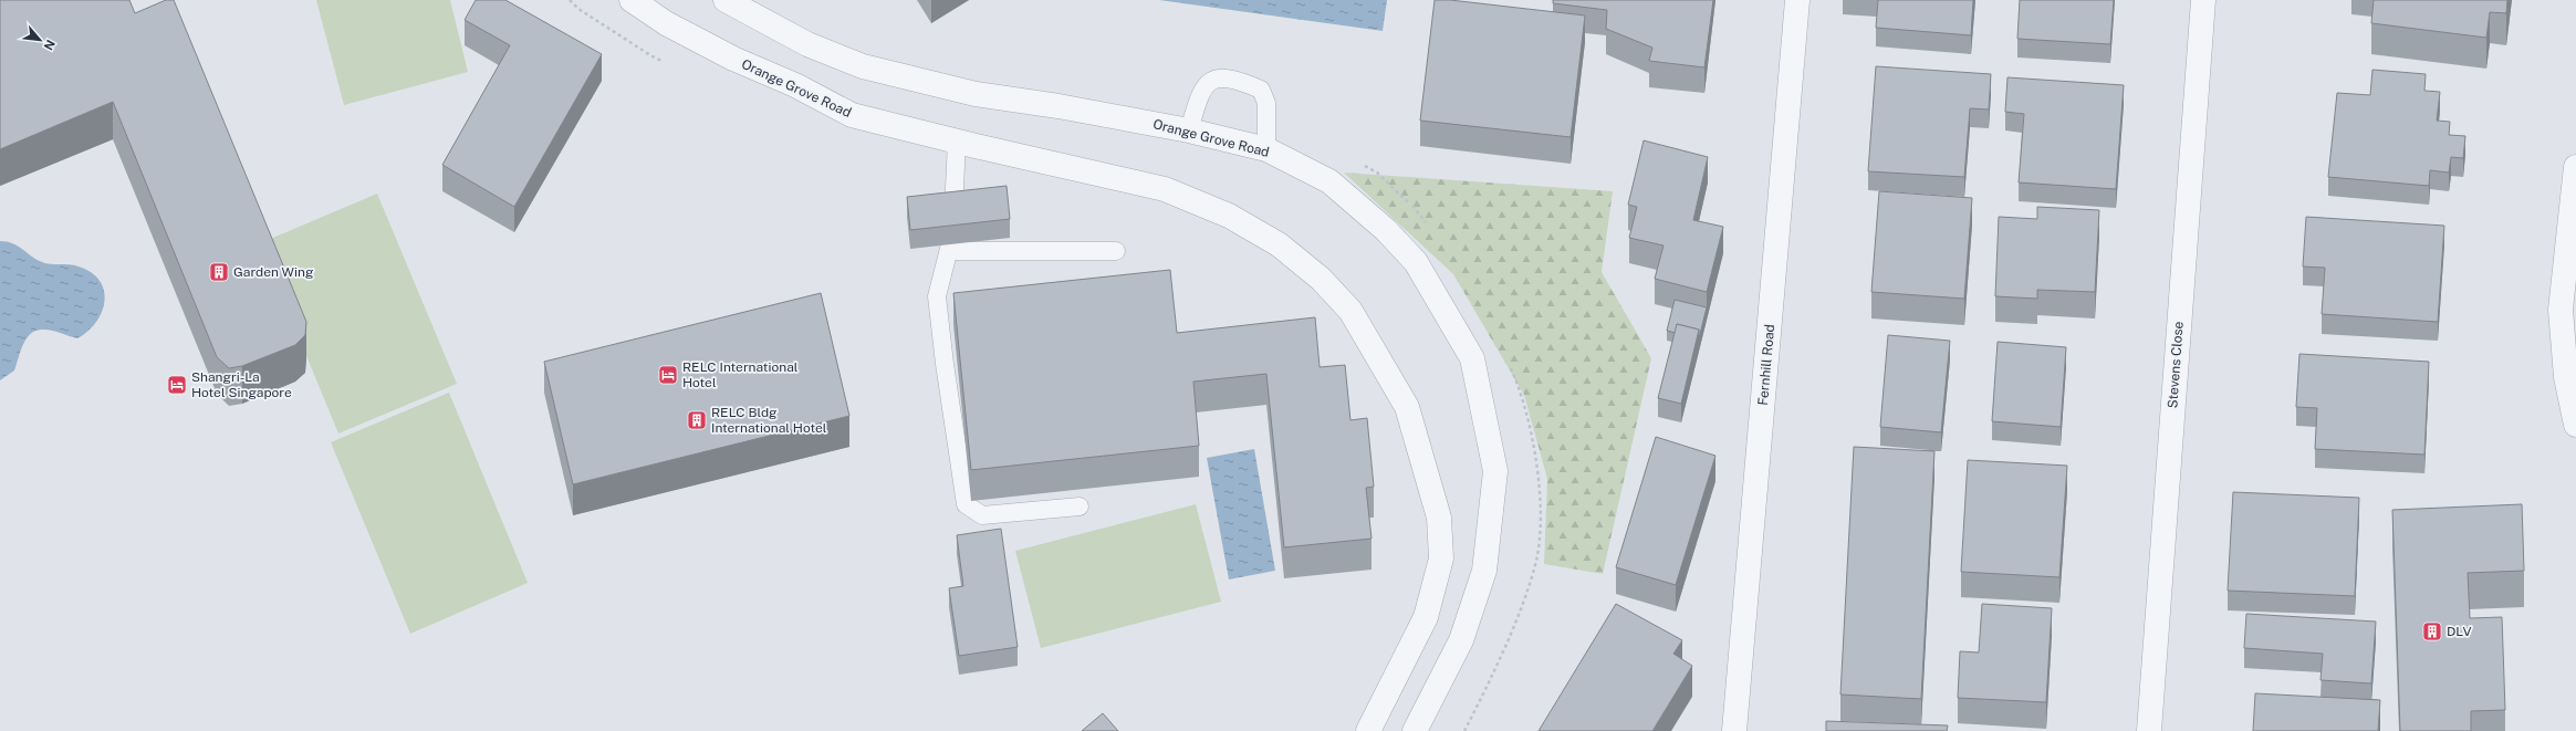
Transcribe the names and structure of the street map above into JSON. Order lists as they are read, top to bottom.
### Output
{
  "streets": {
    "street": ["Orange Grove Road", "Fernhill Road", "Stevens Close"]
  },
  "places": {
    "building": ["Garden Wing", "RELC Bldg International Hotel", "DLV"],
    "hotel": ["RELC International Hotel", "Shangri-La Hotel Singapore"]
  },
  "north": "bottom right"
}
